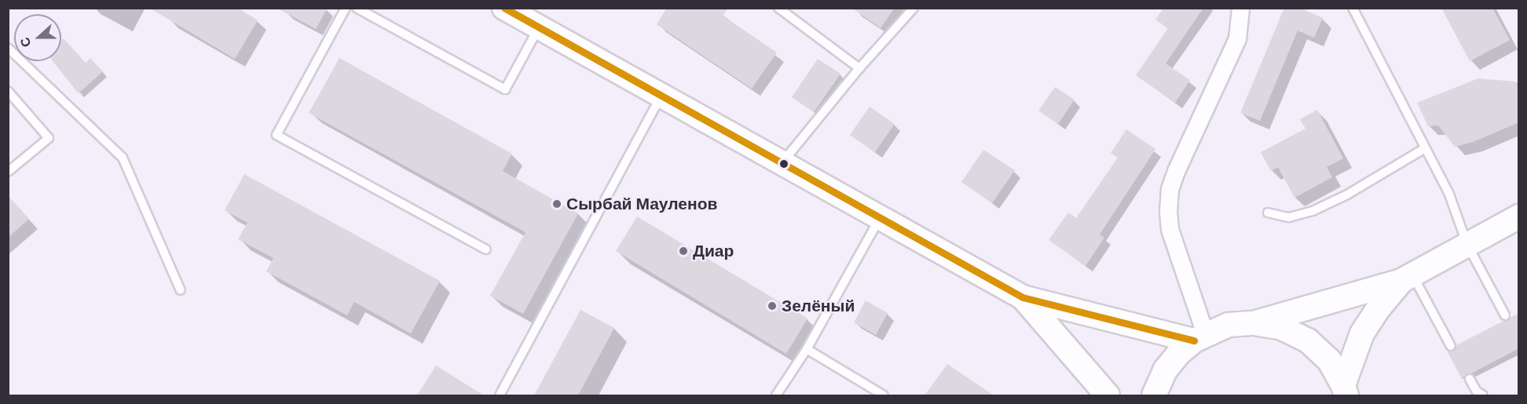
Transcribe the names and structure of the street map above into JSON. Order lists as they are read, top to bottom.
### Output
{
  "places": ["Сырбай Мауленов", "Диар", "Зелёный"],
  "north": "left"
}
